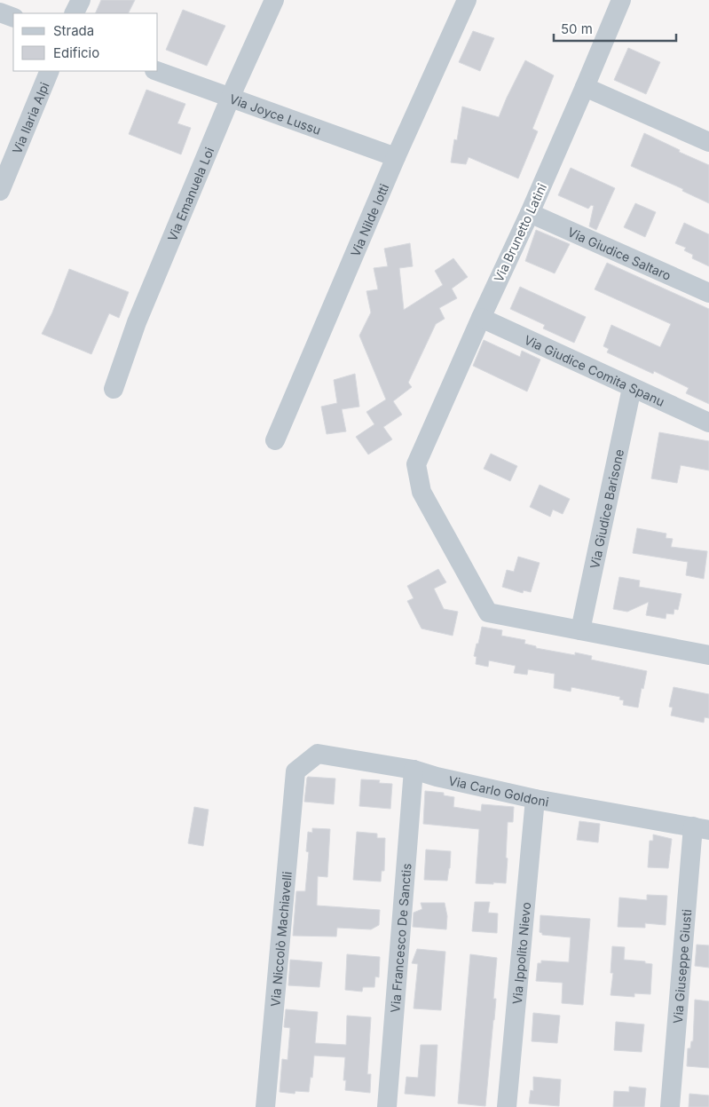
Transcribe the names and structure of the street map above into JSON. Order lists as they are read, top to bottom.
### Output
{
  "streets": {
    "street": [
      "Via Joyce Lussu",
      "Via Ilaria Alpi",
      "Via Emanuela Loi",
      "Via Nilde Iotti",
      "Via Brunetto Latini",
      "Via Giudice Saltaro",
      "Via Giudice Comita Spanu",
      "Via Giudice Barisone",
      "Via Carlo Goldoni",
      "Via Francesco De Sanctis",
      "Via Niccolò Machiavelli",
      "Via Ippolito Nievo",
      "Via Giuseppe Giusti"
    ]
  },
  "crossings": [
    ["Via Joyce Lussu", "Via Emanuela Loi"],
    ["Via Joyce Lussu", "Via Nilde Iotti"],
    ["Via Brunetto Latini", "Via Giudice Saltaro"],
    ["Via Brunetto Latini", "Via Giudice Comita Spanu"],
    ["Via Brunetto Latini", "Via Giudice Barisone"],
    ["Via Giudice Comita Spanu", "Via Giudice Barisone"],
    ["Via Carlo Goldoni", "Via Francesco De Sanctis"],
    ["Via Carlo Goldoni", "Via Niccolò Machiavelli"],
    ["Via Carlo Goldoni", "Via Ippolito Nievo"],
    ["Via Carlo Goldoni", "Via Giuseppe Giusti"]
  ],
  "legend": ["Strada", "Edificio"],
  "scale_bar": "50 m"
}
